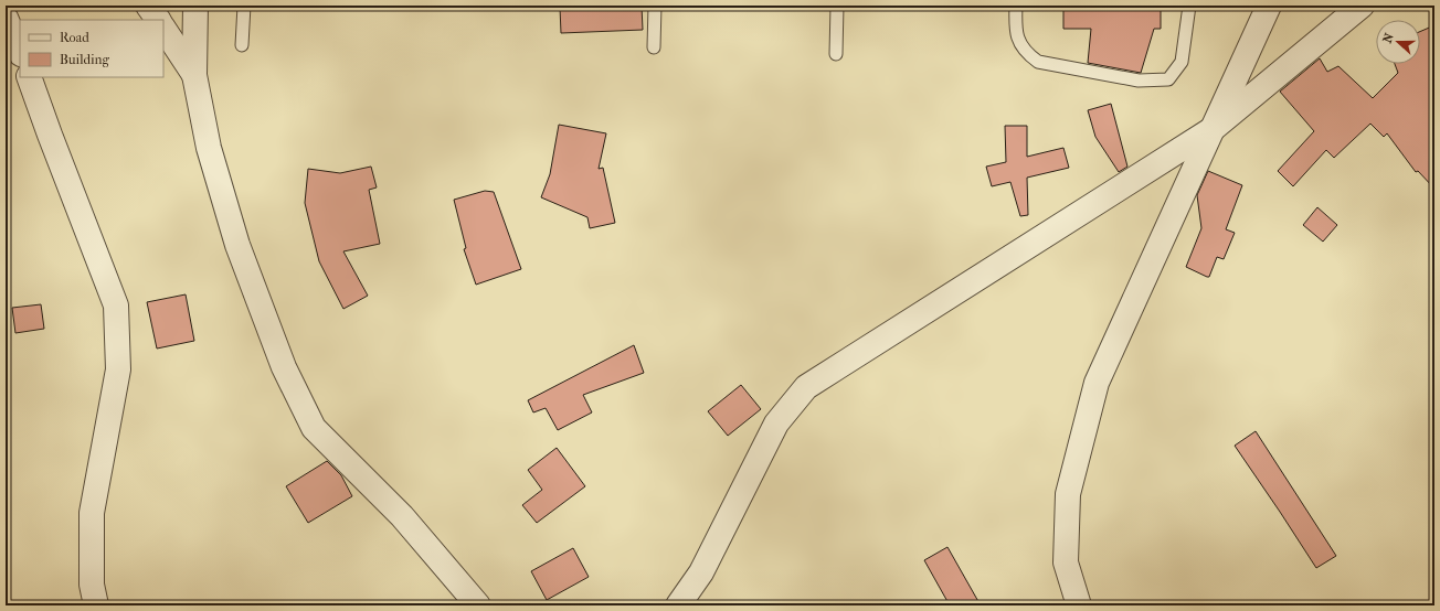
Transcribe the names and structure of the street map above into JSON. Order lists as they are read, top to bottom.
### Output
{
  "legend": ["Road", "Building"],
  "north": "left"
}
